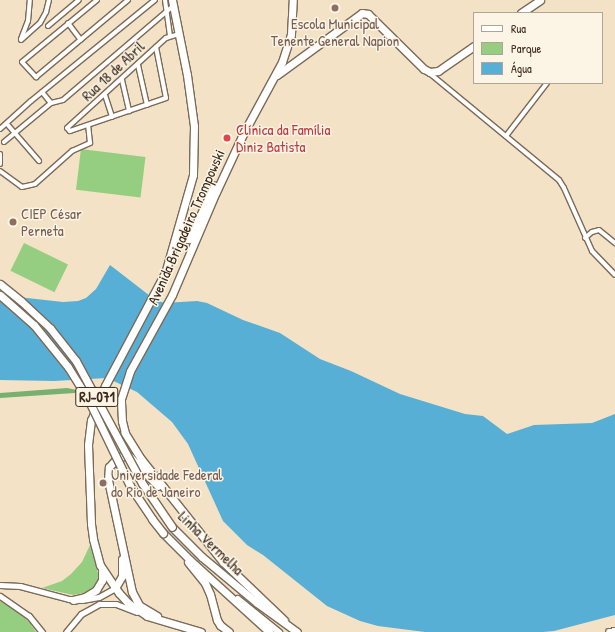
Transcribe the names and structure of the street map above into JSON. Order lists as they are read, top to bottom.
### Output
{
  "streets": {
    "highway": ["Avenida Brigadeiro Trompowski", "RJ-071", "Linha Vermelha"],
    "street": ["Rua 18 de Abril"]
  },
  "crossings": [
    ["Avenida Brigadeiro Trompowski", "Linha Vermelha"]
  ],
  "places": [
    "Escola Municipal Tenente General Napion",
    "Clínica da Família Diniz Batista",
    "CIEP César Perneta",
    "Universidade Federal do Rio de Janeiro"
  ],
  "legend": ["Rua", "Parque", "Água"]
}
